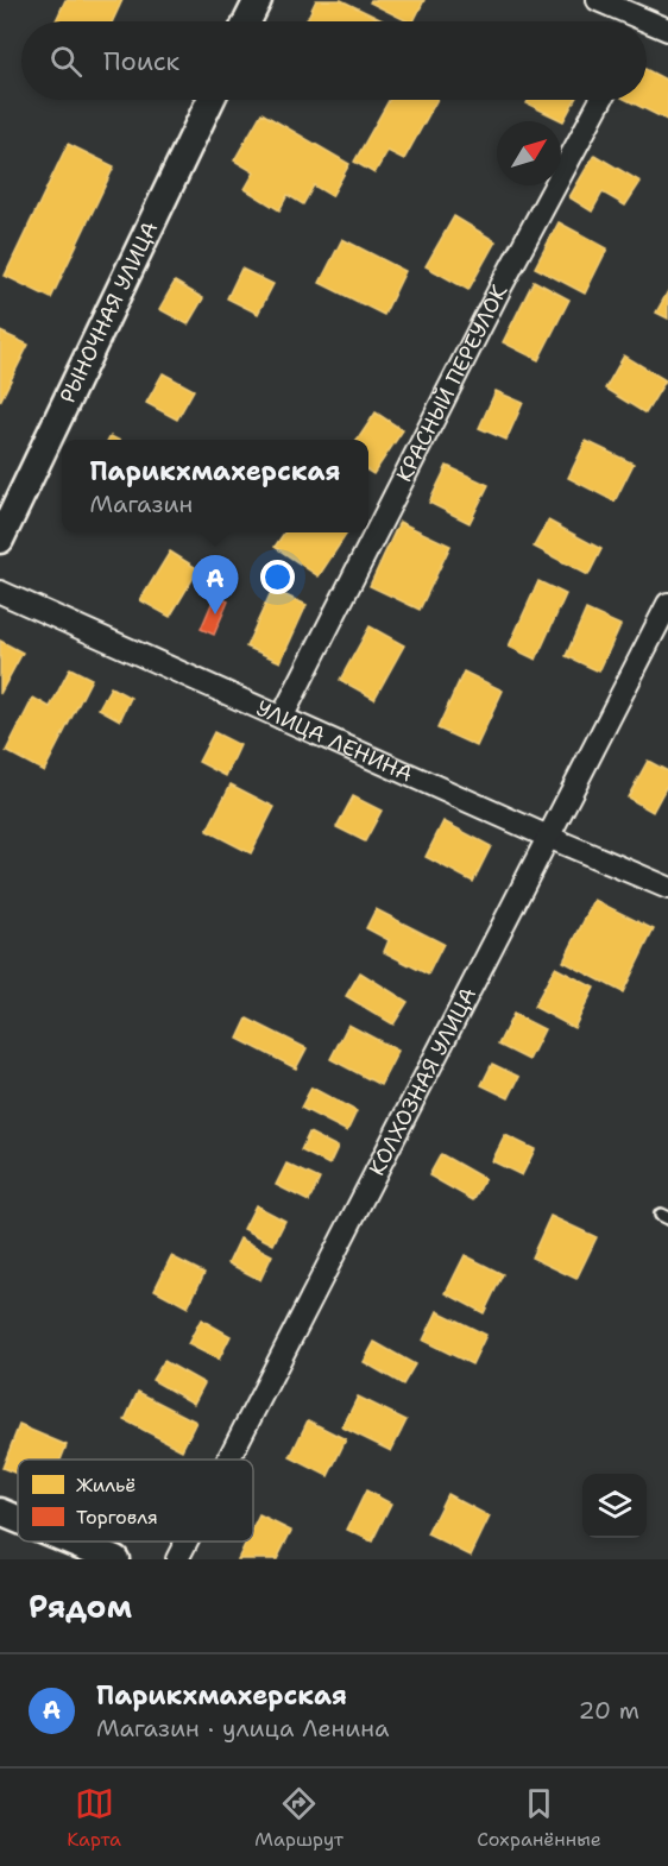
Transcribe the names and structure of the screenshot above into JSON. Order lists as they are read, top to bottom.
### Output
{
  "streets": {
    "street": [
      "РЫНОЧНАЯ УЛИЦА",
      "КРАСНЫЙ ПЕРЕУЛОК",
      "УЛИЦА ЛЕНИНА",
      "КОЛХОЗНАЯ УЛИЦА"
    ]
  },
  "crossings": [
    ["КРАСНЫЙ ПЕРЕУЛОК", "УЛИЦА ЛЕНИНА"],
    ["УЛИЦА ЛЕНИНА", "КОЛХОЗНАЯ УЛИЦА"]
  ],
  "legend": ["Жильё", "Торговля"],
  "north": "top right",
  "page": {
    "search": "Поиск",
    "popup": ["Парикхмахерская", "Магазин"],
    "pins": "A",
    "heading": "Рядом",
    "list": [
      {
        "mark": "A",
        "name": "Парикхмахерская",
        "note": "Магазин · улица Ленина",
        "value": "20 m"
      }
    ],
    "nav": ["Карта", "Маршрут", "Сохранённые"]
  }
}
